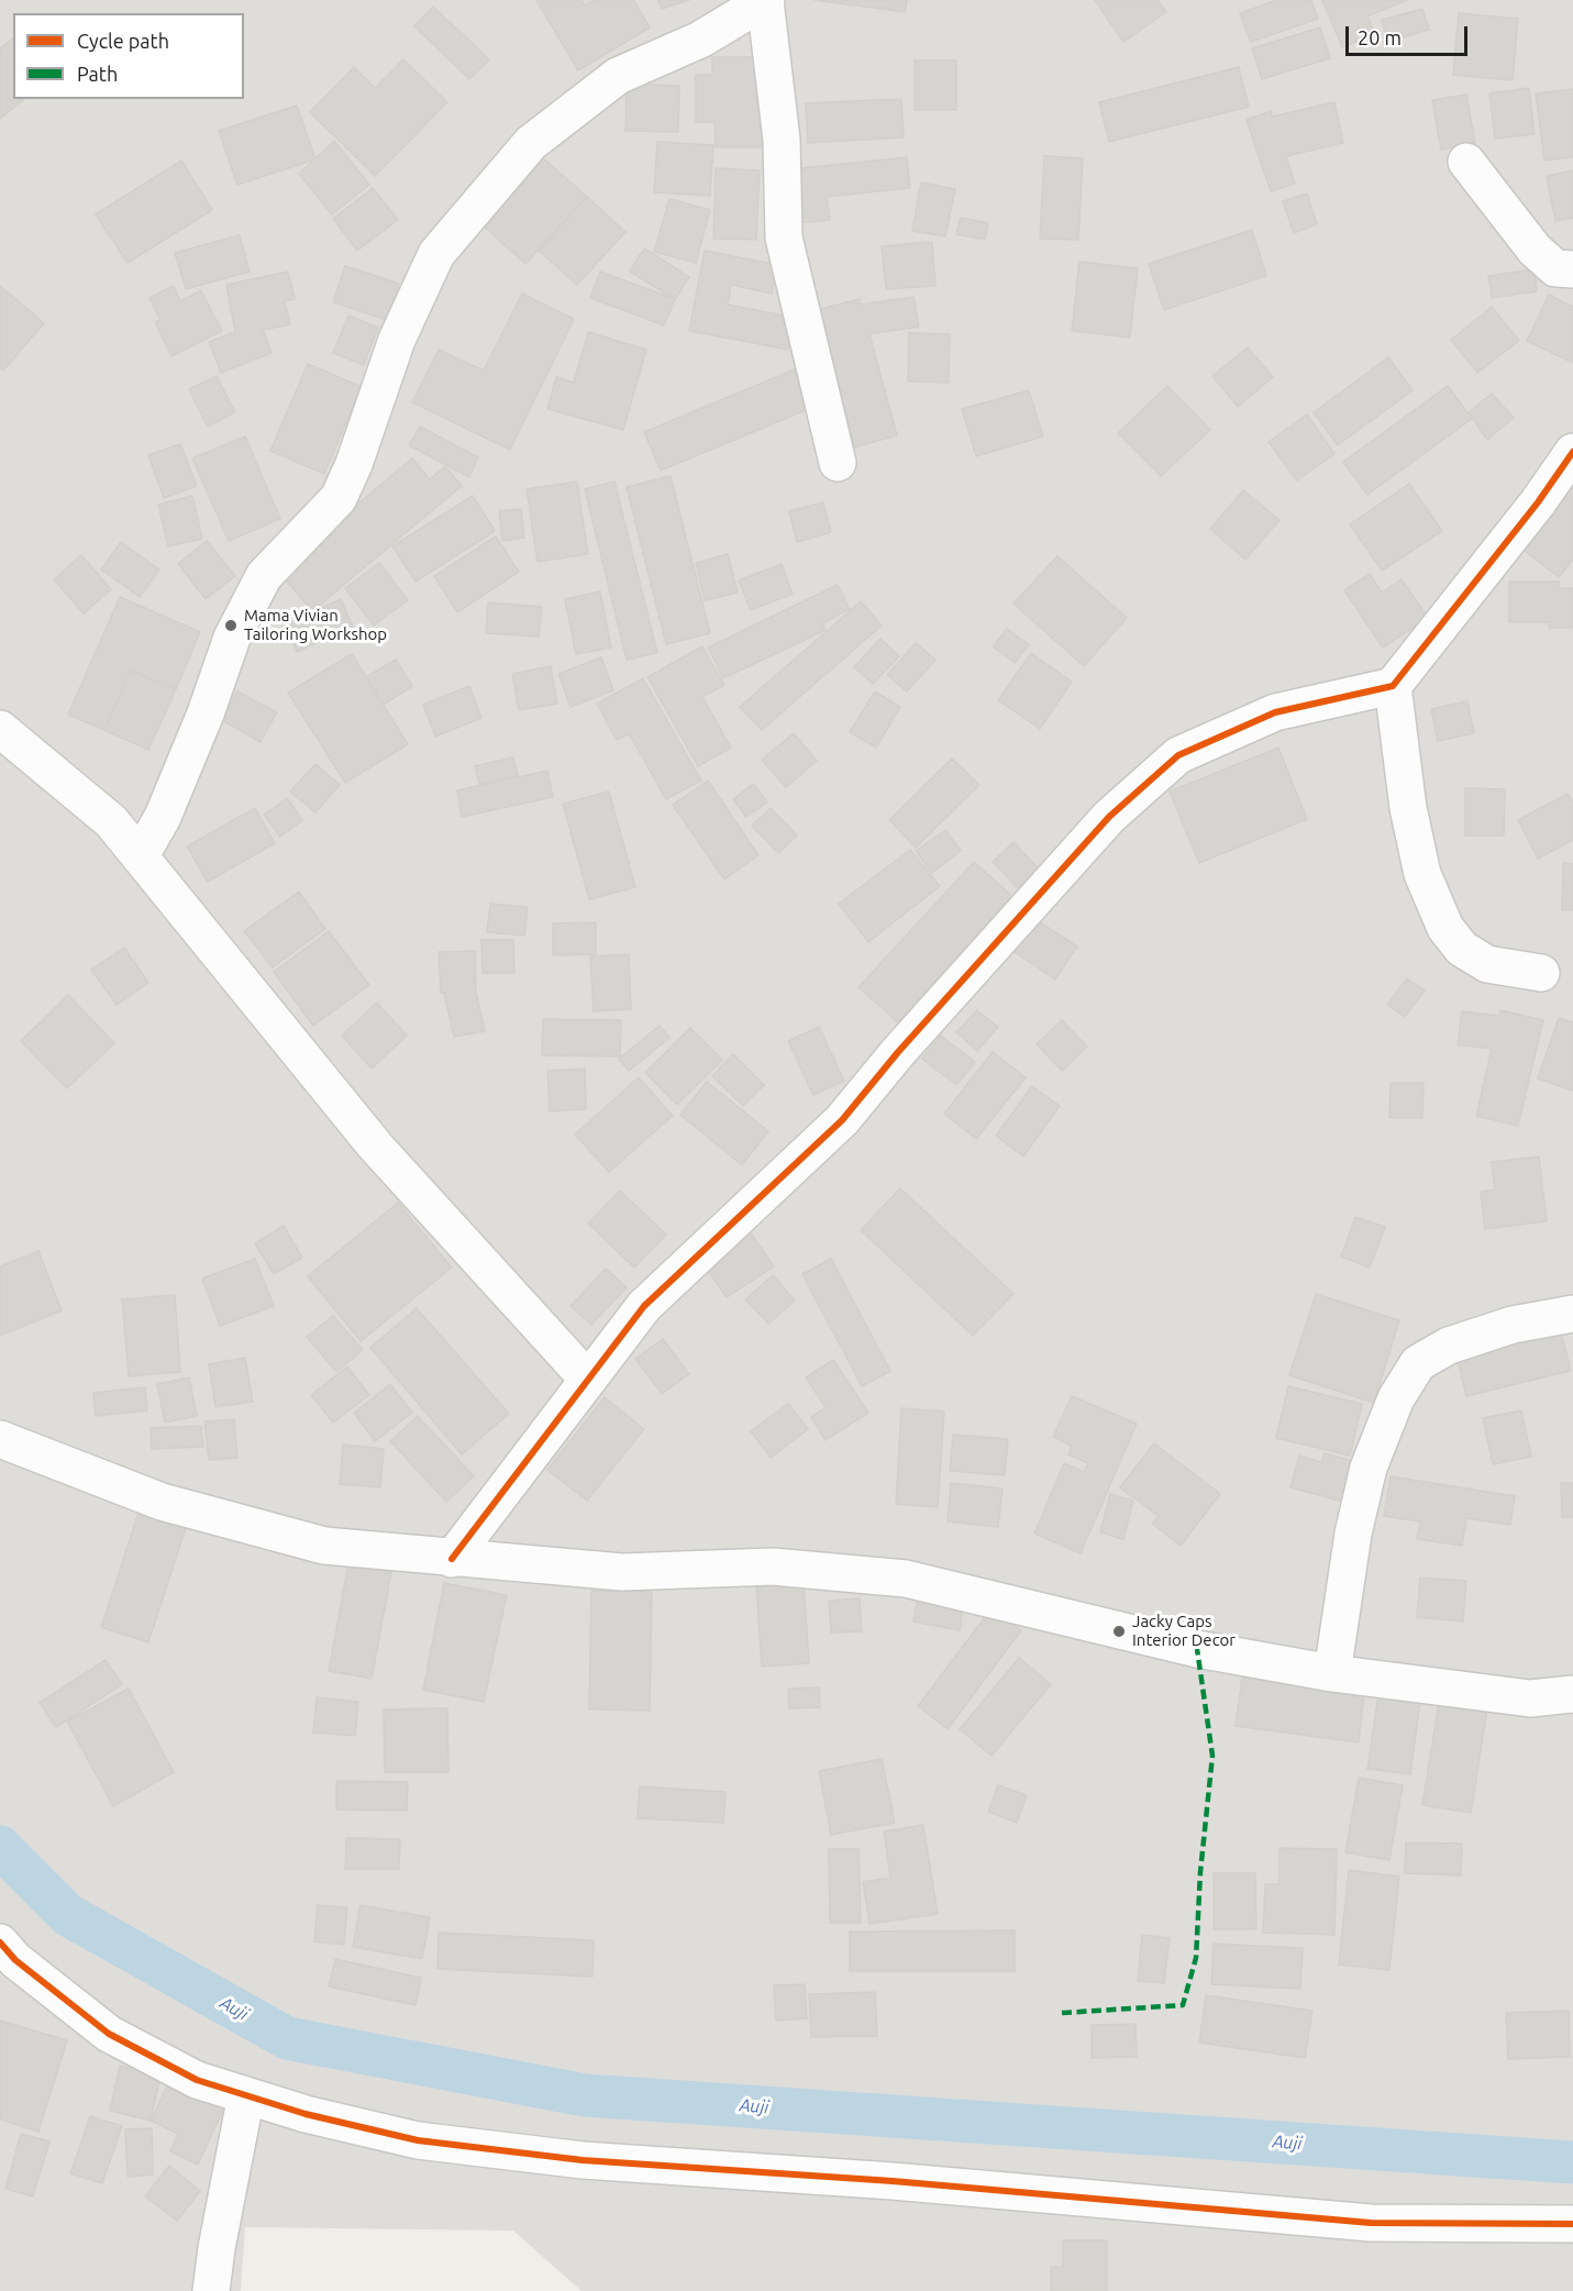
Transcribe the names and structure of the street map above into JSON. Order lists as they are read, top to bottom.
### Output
{
  "water": ["Auji"],
  "places": ["Mama Vivian Tailoring Workshop", "Jacky Caps Interior Decor"],
  "legend": ["Cycle path", "Path"],
  "scale_bar": "20 m"
}
